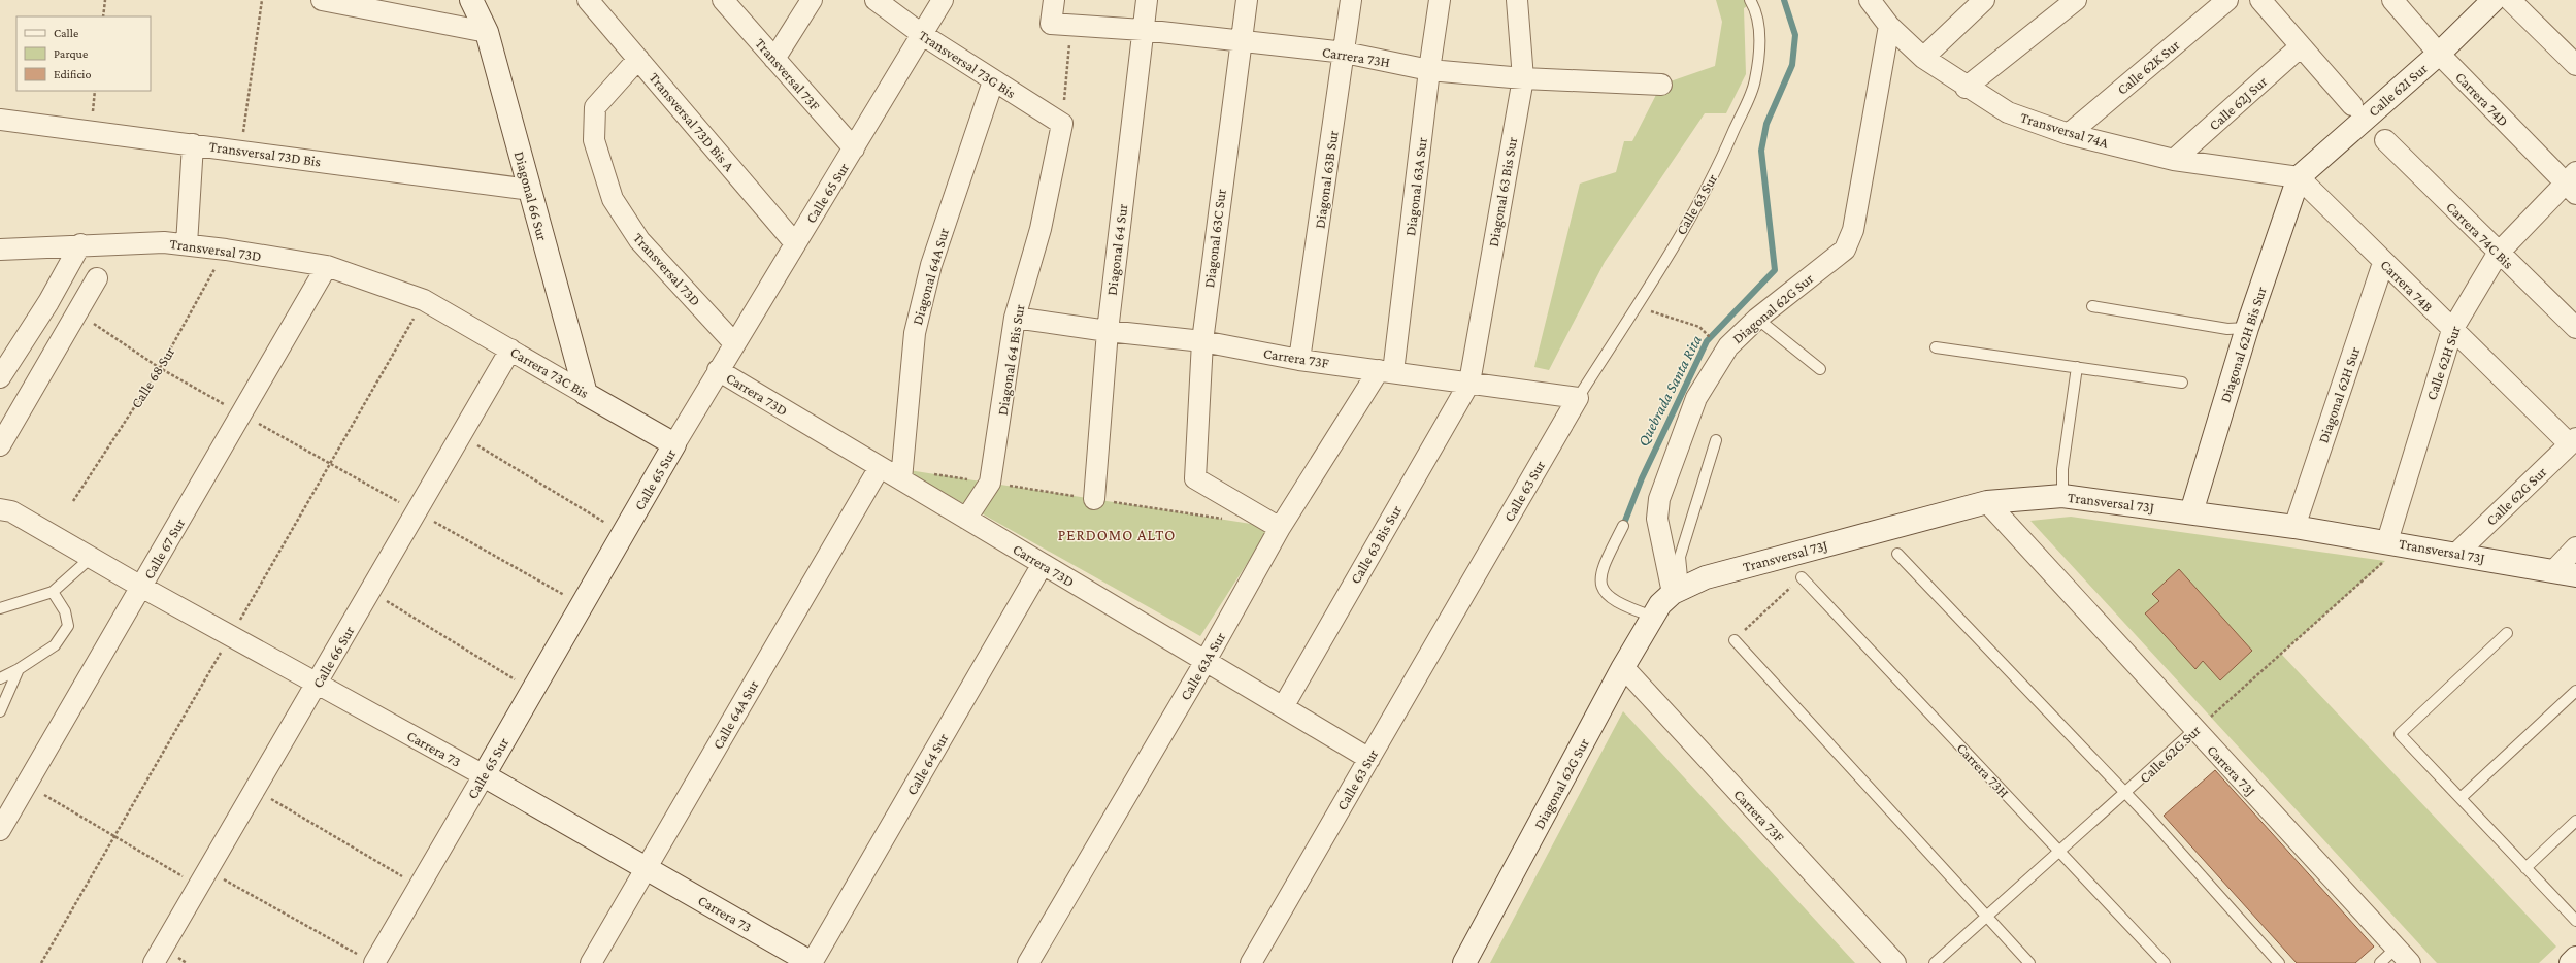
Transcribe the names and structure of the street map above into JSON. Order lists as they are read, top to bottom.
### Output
{
  "streets": {
    "street": [
      "Carrera 73H",
      "Transversal 73G Bis",
      "Calle 62K Sur",
      "Transversal 73F",
      "Calle 62I Sur",
      "Carrera 74D",
      "Calle 62J Sur",
      "Transversal 73D Bis A",
      "Transversal 74A",
      "Transversal 73D Bis",
      "Diagonal 63B Sur",
      "Diagonal 63A Sur",
      "Diagonal 63 Bis Sur",
      "Calle 65 Sur",
      "Diagonal 66 Sur",
      "Calle 63 Sur",
      "Carrera 74C Bis",
      "Diagonal 63C Sur",
      "Transversal 73D",
      "Diagonal 64 Sur",
      "Diagonal 64A Sur",
      "Carrera 74B",
      "Diagonal 62G Sur",
      "Diagonal 62H Bis Sur",
      "Carrera 73F",
      "Diagonal 64 Bis Sur",
      "Calle 62H Sur",
      "Carrera 73C Bis",
      "Carrera 73D",
      "Diagonal 62H Sur",
      "Calle 62G Sur",
      "Transversal 73J",
      "Calle 63 Bis Sur",
      "Calle 67 Sur",
      "Calle 66 Sur",
      "Calle 63A Sur",
      "Calle 64A Sur",
      "Carrera 73",
      "Calle 64 Sur",
      "Carrera 73J"
    ],
    "path": ["Calle 68 Sur"]
  },
  "crossings": [
    ["Carrera 73H", "Diagonal 63B Sur"],
    ["Carrera 73H", "Diagonal 63A Sur"],
    ["Carrera 73H", "Diagonal 63 Bis Sur"],
    ["Carrera 73H", "Diagonal 63C Sur"],
    ["Carrera 73H", "Diagonal 64 Sur"],
    ["Carrera 73H", "Calle 62G Sur"],
    ["Transversal 73G Bis", "Calle 65 Sur"],
    ["Transversal 73G Bis", "Diagonal 64A Sur"],
    ["Transversal 73G Bis", "Diagonal 64 Bis Sur"],
    ["Calle 62K Sur", "Transversal 74A"],
    ["Transversal 73F", "Calle 65 Sur"],
    ["Calle 62I Sur", "Carrera 74D"],
    ["Calle 62I Sur", "Transversal 74A"],
    ["Calle 62I Sur", "Carrera 74B"],
    ["Calle 62I Sur", "Diagonal 62H Bis Sur"],
    ["Carrera 74D", "Calle 62H Sur"],
    ["Calle 62J Sur", "Transversal 74A"],
    ["Transversal 73D Bis A", "Calle 65 Sur"],
    ["Transversal 73D Bis A", "Transversal 73D"],
    ["Transversal 74A", "Carrera 74B"],
    ["Transversal 74A", "Diagonal 62G Sur"],
    ["Transversal 74A", "Diagonal 62H Bis Sur"],
    ["Transversal 73D Bis", "Diagonal 66 Sur"],
    ["Diagonal 63B Sur", "Carrera 73F"],
    ["Diagonal 63A Sur", "Carrera 73F"],
    ["Diagonal 63A Sur", "Calle 63A Sur"],
    ["Diagonal 63 Bis Sur", "Carrera 73F"],
    ["Diagonal 63 Bis Sur", "Calle 63 Bis Sur"],
    ["Calle 65 Sur", "Transversal 73D"],
    ["Calle 65 Sur", "Carrera 73C Bis"],
    ["Calle 65 Sur", "Carrera 73D"],
    ["Calle 65 Sur", "Carrera 73"],
    ["Diagonal 66 Sur", "Carrera 73C Bis"],
    ["Calle 63 Sur", "Carrera 73F"],
    ["Calle 63 Sur", "Carrera 73D"],
    ["Carrera 74C Bis", "Calle 62H Sur"],
    ["Diagonal 63C Sur", "Carrera 73F"],
    ["Diagonal 63C Sur", "Calle 63A Sur"],
    ["Transversal 73D", "Carrera 73C Bis"],
    ["Transversal 73D", "Calle 68 Sur"],
    ["Transversal 73D", "Calle 67 Sur"],
    ["Diagonal 64 Sur", "Carrera 73F"],
    ["Diagonal 64A Sur", "Carrera 73D"],
    ["Carrera 74B", "Diagonal 62H Bis Sur"],
    ["Carrera 74B", "Calle 62H Sur"],
    ["Carrera 74B", "Diagonal 62H Sur"],
    ["Carrera 74B", "Calle 62G Sur"],
    ["Diagonal 62G Sur", "Carrera 73F"],
    ["Diagonal 62G Sur", "Transversal 73J"],
    ["Diagonal 62H Bis Sur", "Transversal 73J"],
    ["Carrera 73F", "Diagonal 64 Bis Sur"],
    ["Carrera 73F", "Calle 63 Bis Sur"],
    ["Carrera 73F", "Calle 63A Sur"],
    ["Diagonal 64 Bis Sur", "Carrera 73D"],
    ["Calle 62H Sur", "Calle 62G Sur"],
    ["Calle 62H Sur", "Transversal 73J"],
    ["Carrera 73C Bis", "Calle 66 Sur"],
    ["Carrera 73D", "Calle 63 Bis Sur"],
    ["Carrera 73D", "Calle 63A Sur"],
    ["Carrera 73D", "Calle 64A Sur"],
    ["Carrera 73D", "Calle 64 Sur"],
    ["Diagonal 62H Sur", "Transversal 73J"],
    ["Calle 62G Sur", "Transversal 73J"],
    ["Calle 62G Sur", "Carrera 73J"],
    ["Transversal 73J", "Carrera 73J"],
    ["Calle 67 Sur", "Carrera 73"],
    ["Calle 66 Sur", "Carrera 73"],
    ["Calle 64A Sur", "Carrera 73"],
    ["Carrera 73", "Calle 64 Sur"]
  ],
  "districts": ["PERDOMO ALTO"],
  "water": ["Quebrada Santa Rita"],
  "legend": ["Calle", "Parque", "Edificio"]
}
